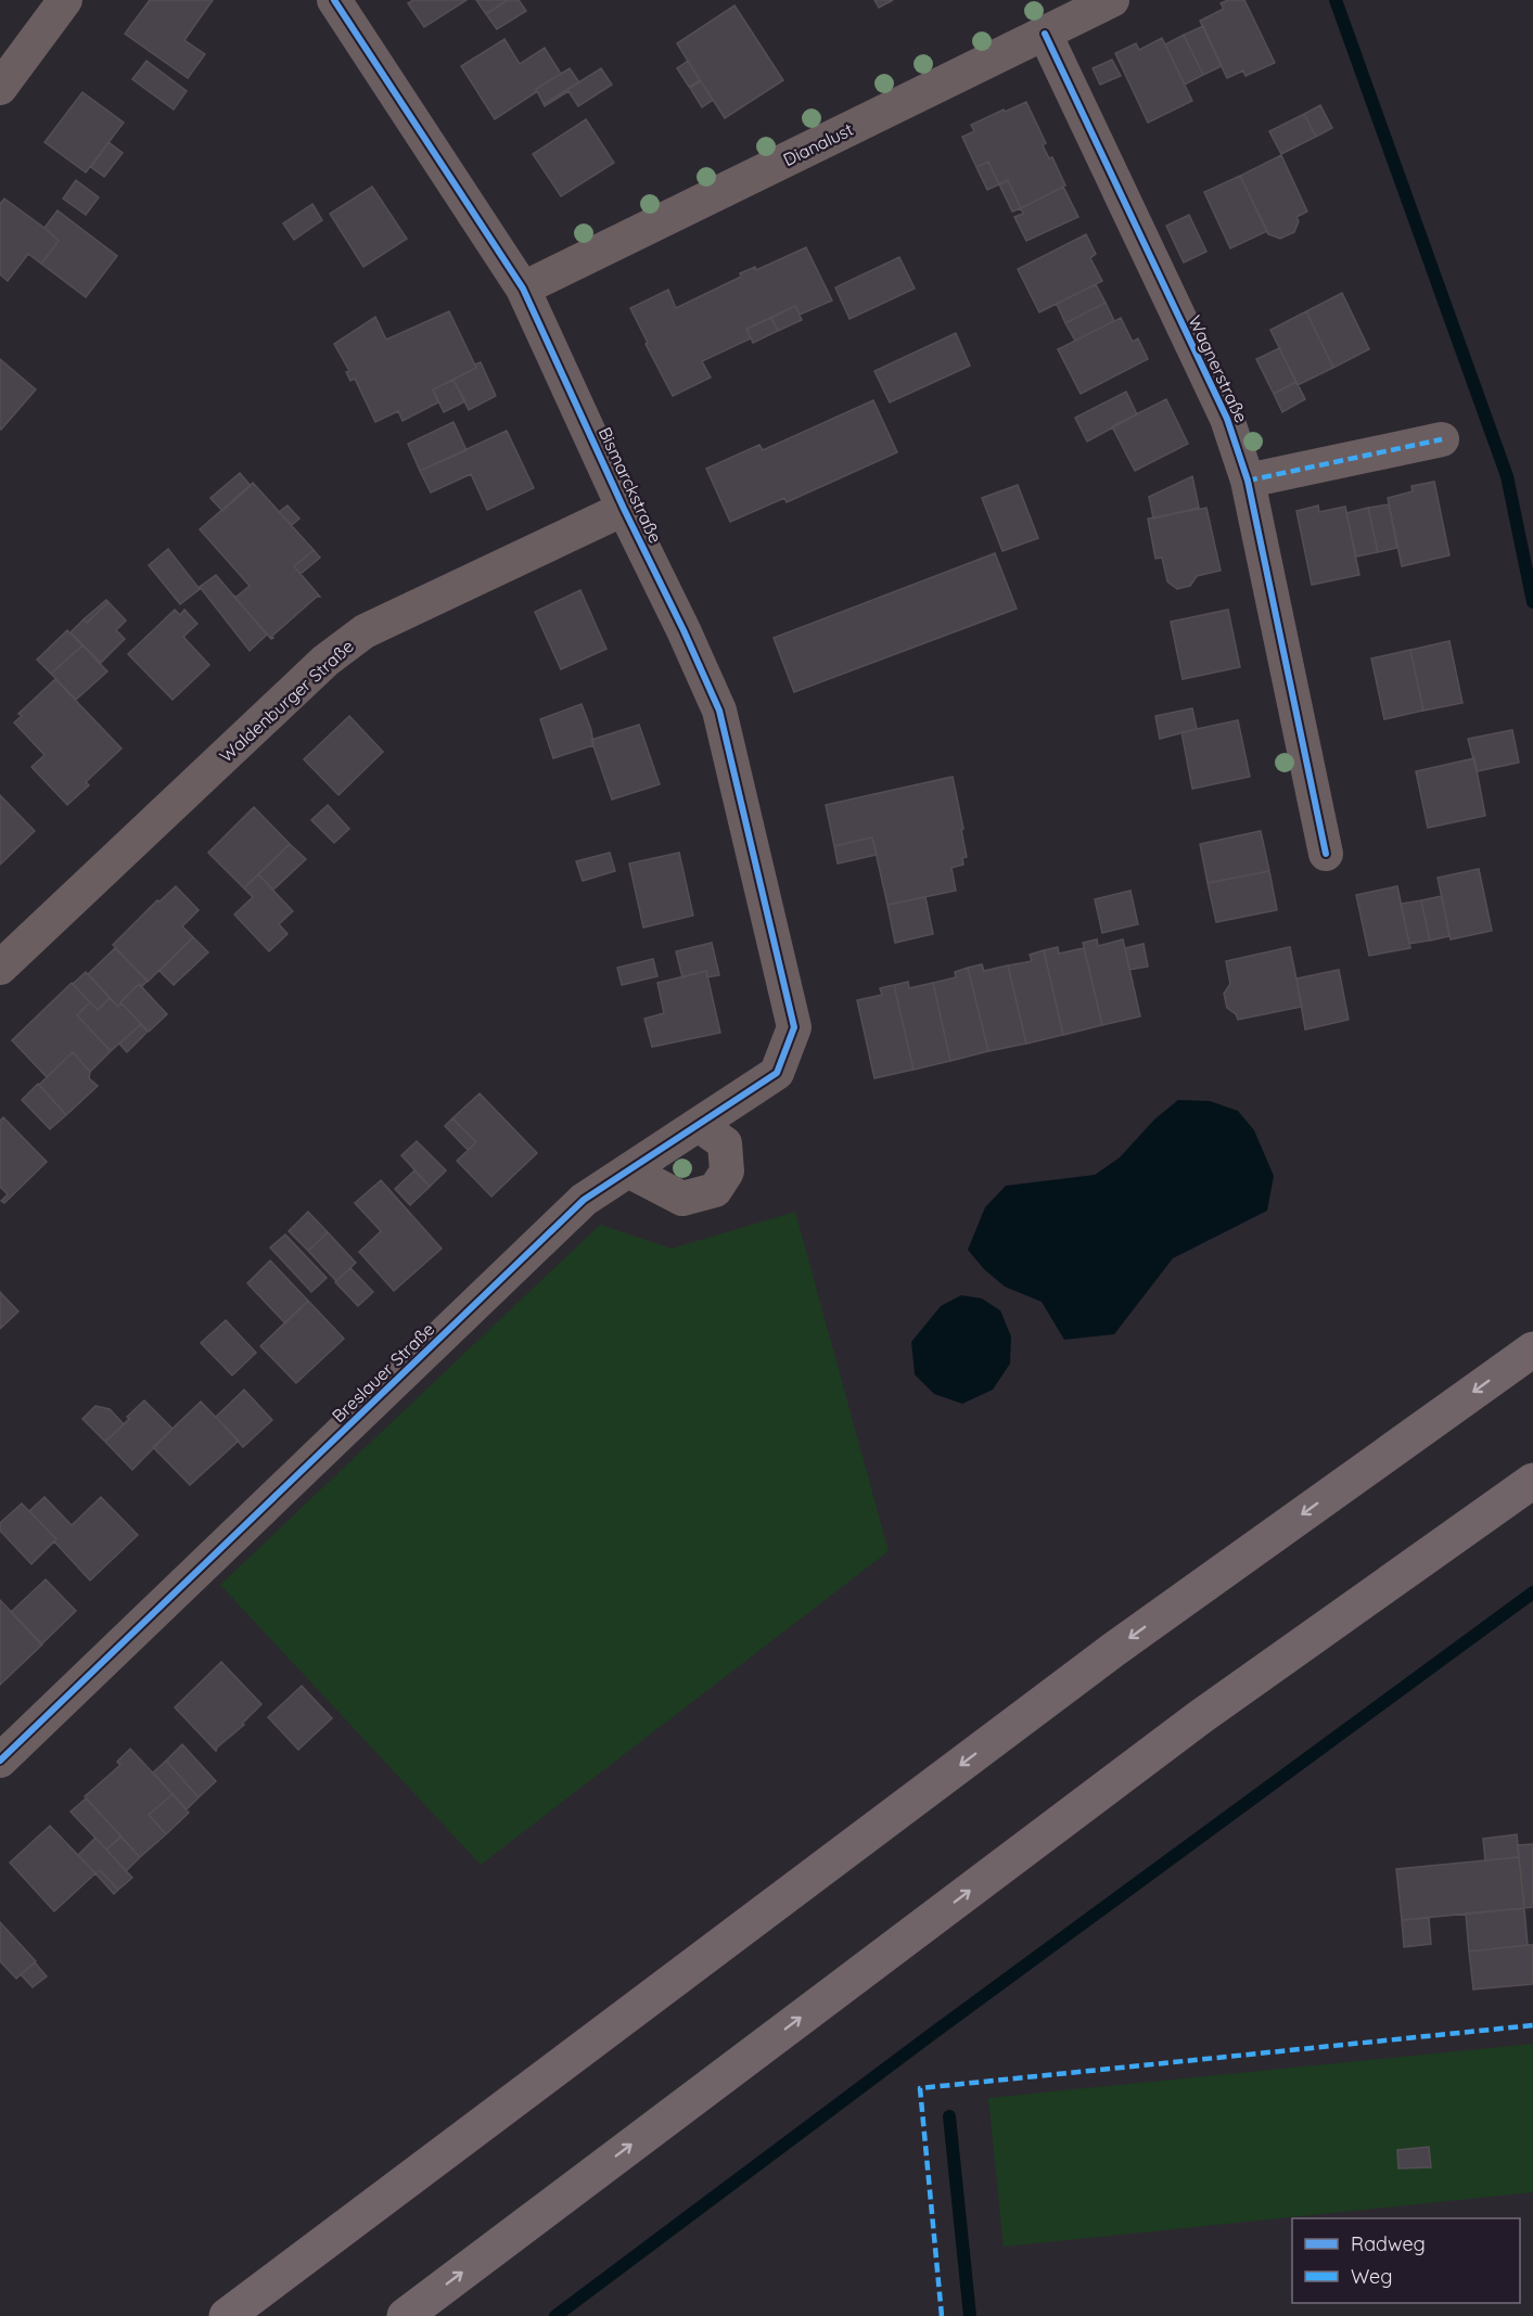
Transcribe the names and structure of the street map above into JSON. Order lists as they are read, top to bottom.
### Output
{
  "streets": {
    "street": [
      "Dianalust",
      "Wagnerstraße",
      "Bismarckstraße",
      "Waldenburger Straße",
      "Breslauer Straße"
    ]
  },
  "crossings": [
    ["Dianalust", "Wagnerstraße"],
    ["Dianalust", "Bismarckstraße"],
    ["Bismarckstraße", "Waldenburger Straße"],
    ["Bismarckstraße", "Breslauer Straße"]
  ],
  "legend": ["Radweg", "Weg"]
}
